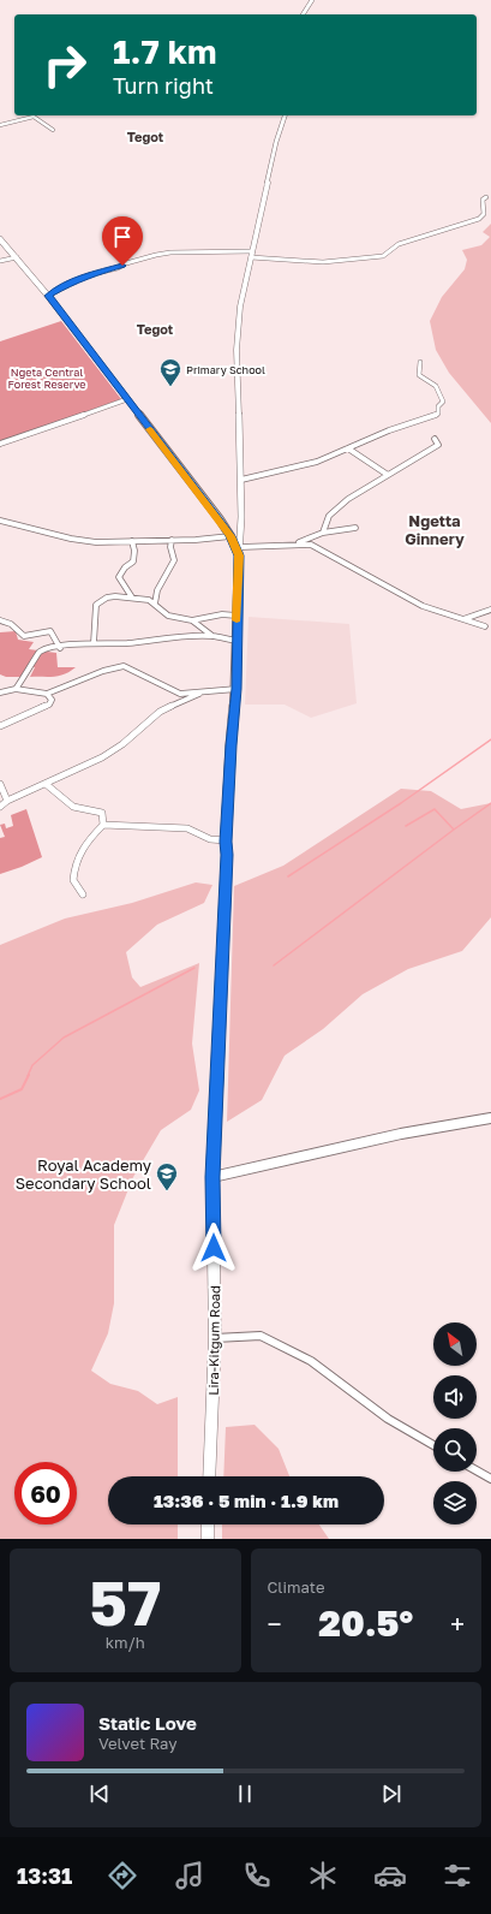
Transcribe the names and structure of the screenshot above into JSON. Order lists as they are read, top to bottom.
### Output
{
  "streets": {
    "main road": ["Lira-Kitgum Road"]
  },
  "districts": ["Tegot", "Tegot", "Ngetta Ginnery"],
  "parks": ["Ngeta Central Forest Reserve"],
  "places": {
    "school or university": ["Primary School", "Royal Academy Secondary School"]
  },
  "north": "top left",
  "page": {
    "turn": ["1.7 km", "Turn right"],
    "limit": "60",
    "trip": "13:36 · 5 min · 1.9 km",
    "tile": [
      ["57", "km/h"],
      "Climate"
    ],
    "heat": ["−", "20.5°", "+"],
    "song": ["Static Love", "Velvet Ray"],
    "tabs": "13:31"
  }
}
